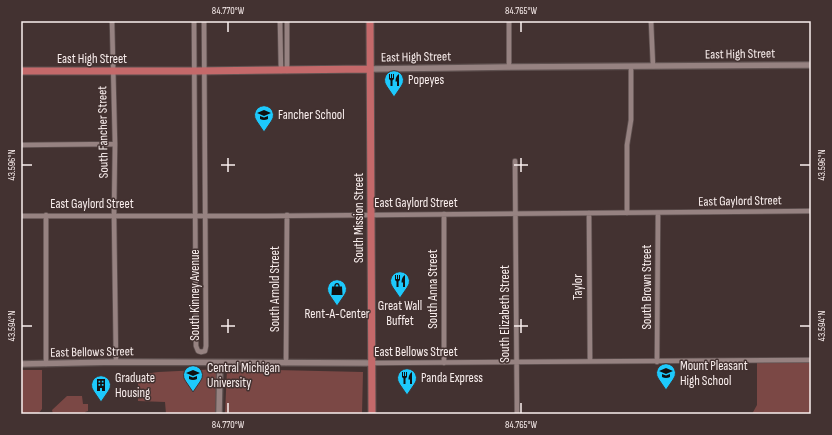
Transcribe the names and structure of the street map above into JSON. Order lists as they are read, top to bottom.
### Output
{
  "streets": {
    "main road": ["East High Street", "South Mission Street"],
    "street": [
      "South Fancher Street",
      "East Gaylord Street",
      "Taylor",
      "South Brown Street",
      "South Arnold Street",
      "South Anna Street",
      "South Kinney Avenue",
      "South Elizabeth Street",
      "East Bellows Street"
    ]
  },
  "crossings": [
    ["East High Street", "South Fancher Street"],
    ["East High Street", "South Mission Street"],
    ["East High Street", "South Kinney Avenue"],
    ["South Fancher Street", "East Gaylord Street"],
    ["South Fancher Street", "East Bellows Street"],
    ["East Gaylord Street", "South Mission Street"],
    ["East Gaylord Street", "Taylor"],
    ["East Gaylord Street", "South Brown Street"],
    ["East Gaylord Street", "South Arnold Street"],
    ["East Gaylord Street", "South Anna Street"],
    ["East Gaylord Street", "South Kinney Avenue"],
    ["East Gaylord Street", "South Elizabeth Street"],
    ["South Mission Street", "East Bellows Street"],
    ["Taylor", "East Bellows Street"],
    ["South Brown Street", "East Bellows Street"],
    ["South Arnold Street", "East Bellows Street"],
    ["South Anna Street", "East Bellows Street"],
    ["South Elizabeth Street", "East Bellows Street"]
  ],
  "places": {
    "restaurant": ["Popeyes", "Great Wall Buffet", "Panda Express"],
    "school or university": ["Fancher School", "Mount Pleasant High School", "Central Michigan University"],
    "shop": ["Rent-A-Center"],
    "building": ["Graduate Housing"]
  },
  "coordinates": [
    "84.770°W",
    "84.765°W",
    "43.596°N",
    "43.594°N"
  ]
}
